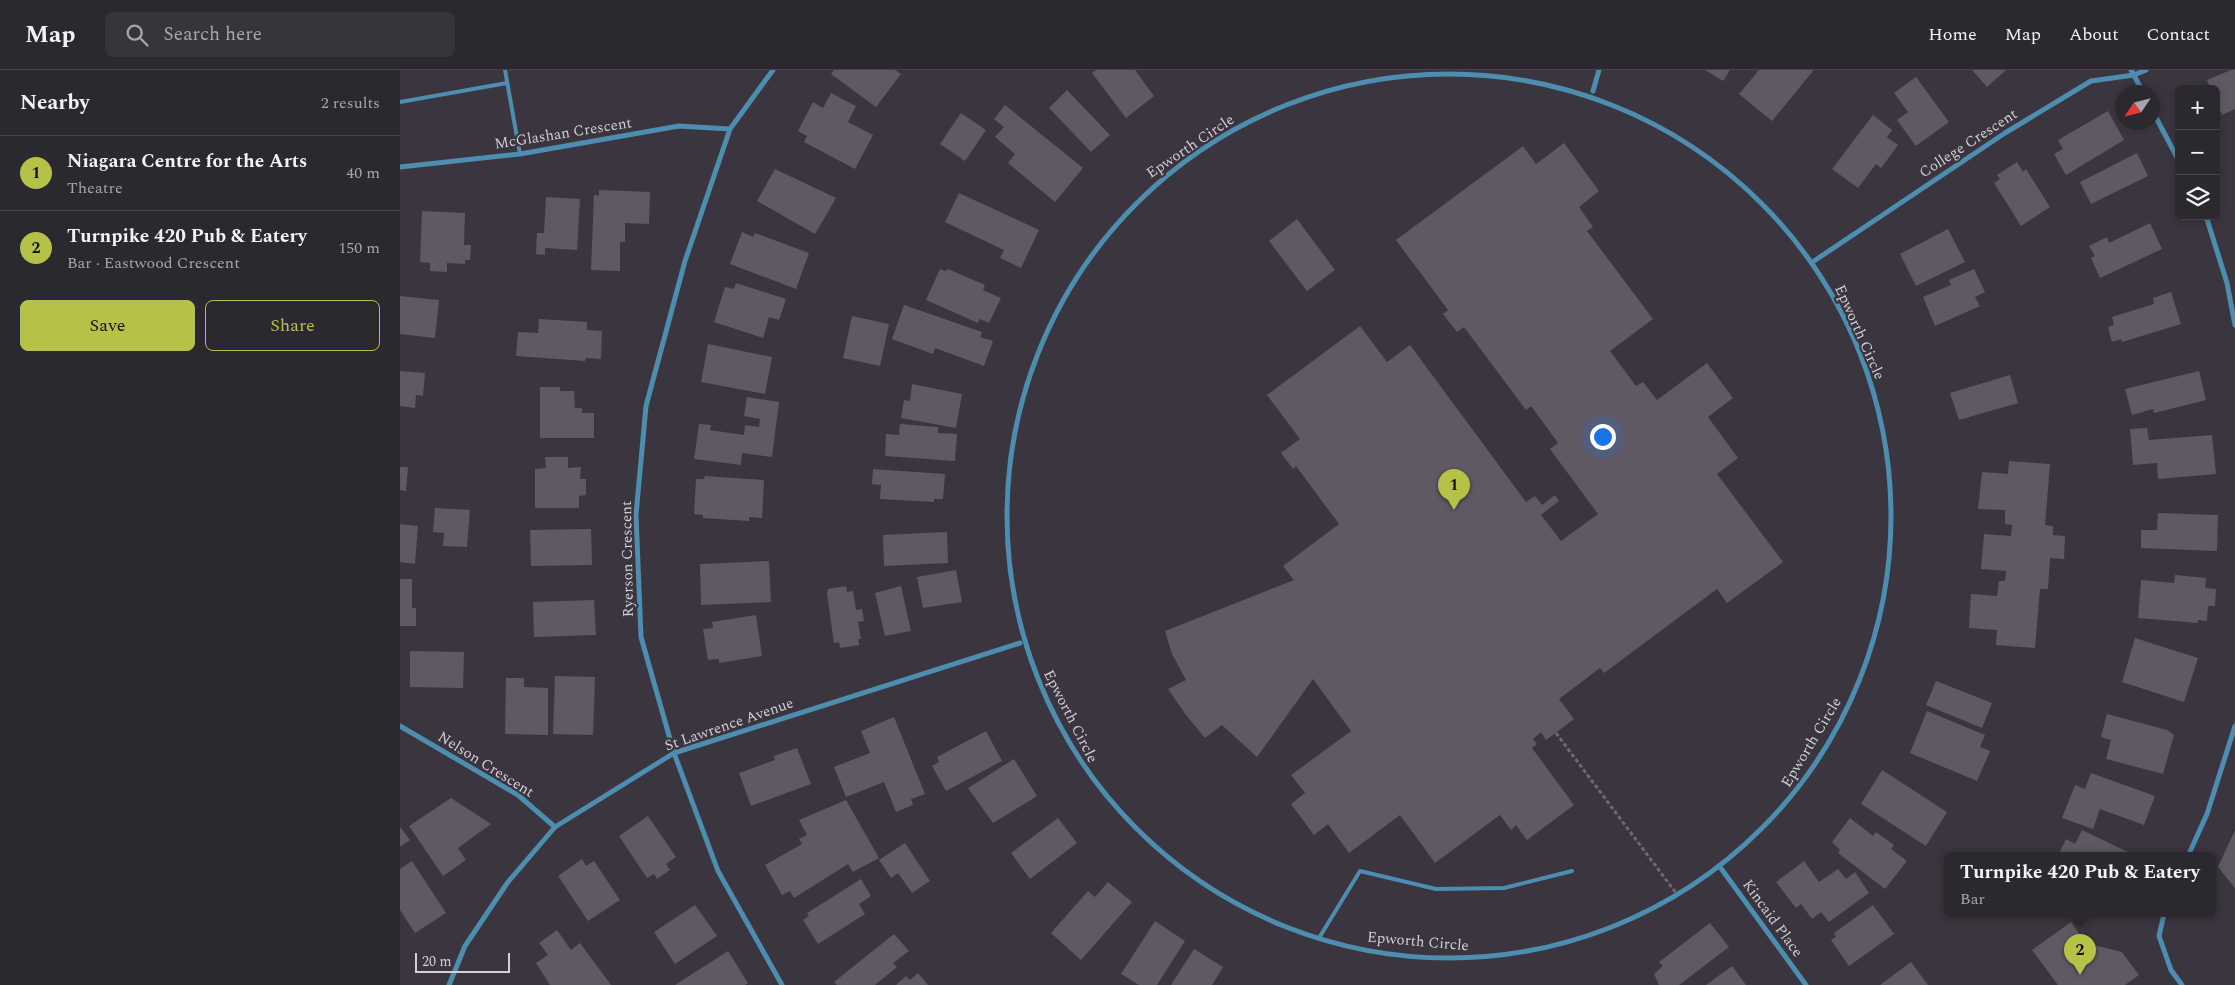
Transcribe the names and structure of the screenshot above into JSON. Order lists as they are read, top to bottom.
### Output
{
  "streets": {
    "street": [
      "McGlashan Crescent",
      "College Crescent",
      "Epworth Circle",
      "Ryerson Crescent",
      "St Lawrence Avenue",
      "Nelson Crescent",
      "Kincaid Place"
    ]
  },
  "crossings": [
    ["McGlashan Crescent", "Ryerson Crescent"],
    ["College Crescent", "Epworth Circle"],
    ["Epworth Circle", "St Lawrence Avenue"],
    ["Epworth Circle", "Kincaid Place"],
    ["Ryerson Crescent", "St Lawrence Avenue"],
    ["St Lawrence Avenue", "Nelson Crescent"]
  ],
  "scale_bar": "20 m",
  "north": "bottom left",
  "page": {
    "header": "Map",
    "search": "Search here",
    "nav": [
      "Home",
      "Map",
      "About",
      "Contact"
    ],
    "heading": ["Nearby", "2 results"],
    "map_buttons": ["+", "−"],
    "list": [
      {
        "mark": "1",
        "name": "Niagara Centre for the Arts",
        "note": "Theatre",
        "value": "40 m"
      },
      {
        "mark": "2",
        "name": "Turnpike 420 Pub & Eatery",
        "note": "Bar · Eastwood Crescent",
        "value": "150 m"
      }
    ],
    "buttons": ["Save", "Share"],
    "pins": ["1", "2"],
    "popup": ["Turnpike 420 Pub & Eatery", "Bar"],
    "scale": "20 m"
  }
}
